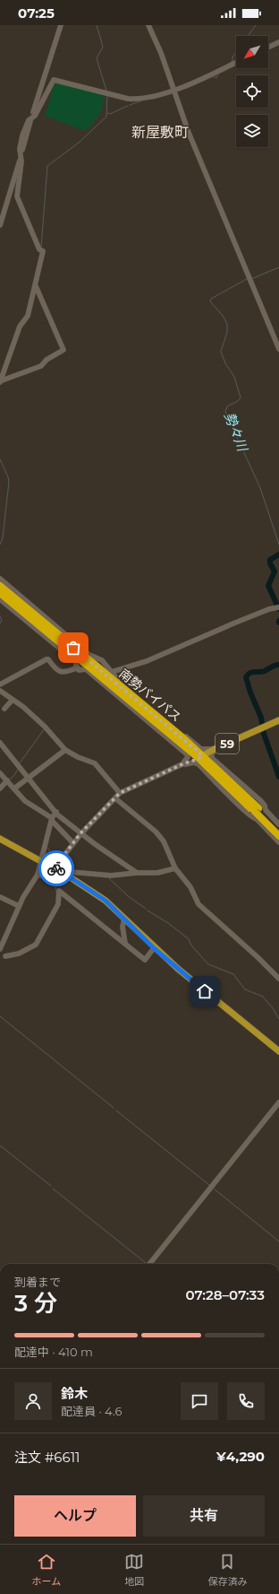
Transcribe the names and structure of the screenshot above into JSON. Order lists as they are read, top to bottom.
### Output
{
  "streets": {
    "highway": ["南勢バイパス"],
    "main road": ["59"]
  },
  "crossings": [
    ["南勢バイパス", "59"]
  ],
  "districts": ["新屋敷町"],
  "water": ["勢々川"],
  "north": "bottom left",
  "page": {
    "status": "07:25",
    "heading": ["3 分", "到着まで", "07:28–07:33"],
    "panel": [
      "鈴木",
      "配達員 · 4.6",
      "注文 #6611",
      "¥4,290"
    ],
    "bar": "配達中 · 410 m",
    "buttons": ["ヘルプ", "共有"],
    "tabs": ["ホーム", "地図", "保存済み"]
  }
}
